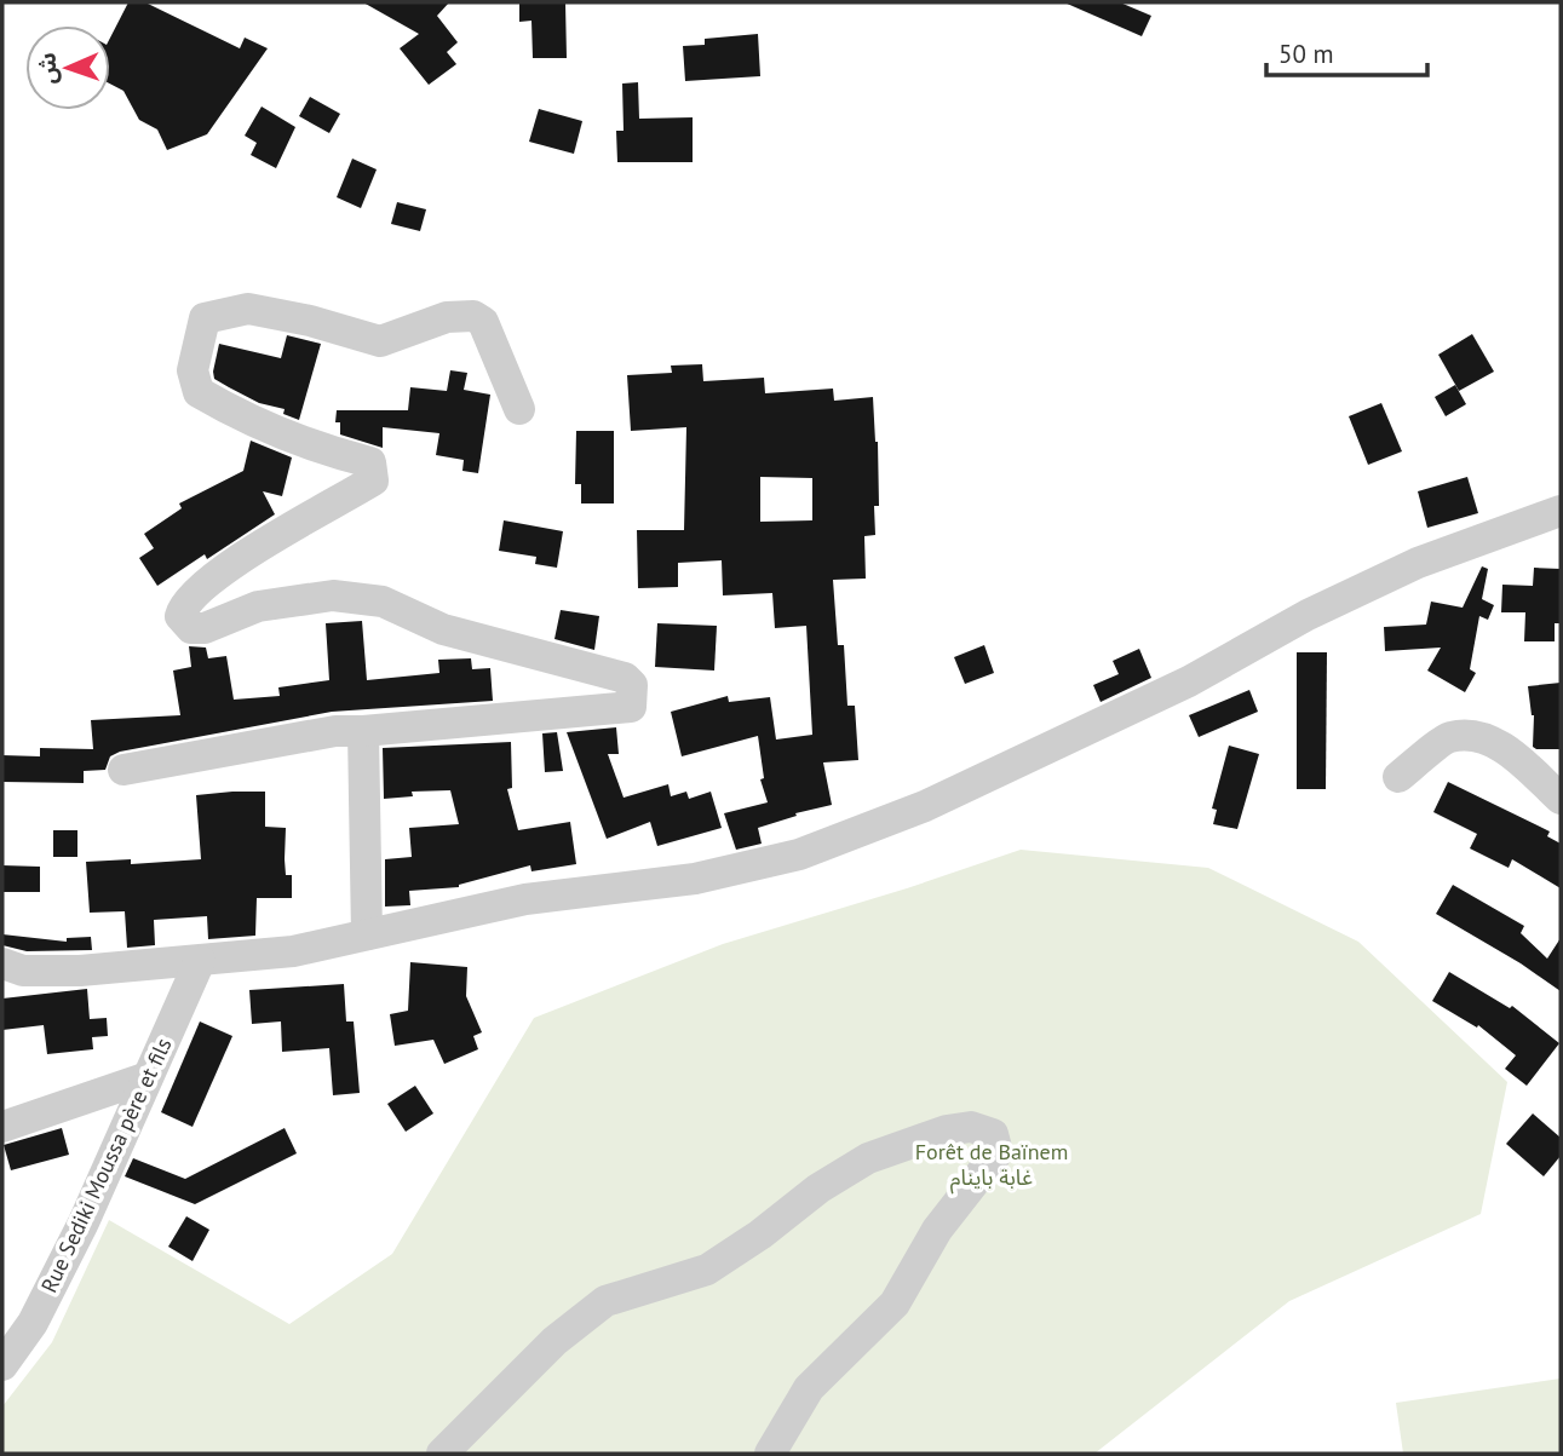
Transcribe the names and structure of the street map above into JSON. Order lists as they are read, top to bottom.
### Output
{
  "streets": {
    "street": ["Rue Sediki Moussa père et fils"]
  },
  "parks": ["Forêt de Baïnem غابة باينام"],
  "scale_bar": "50 m",
  "north": "left"
}
